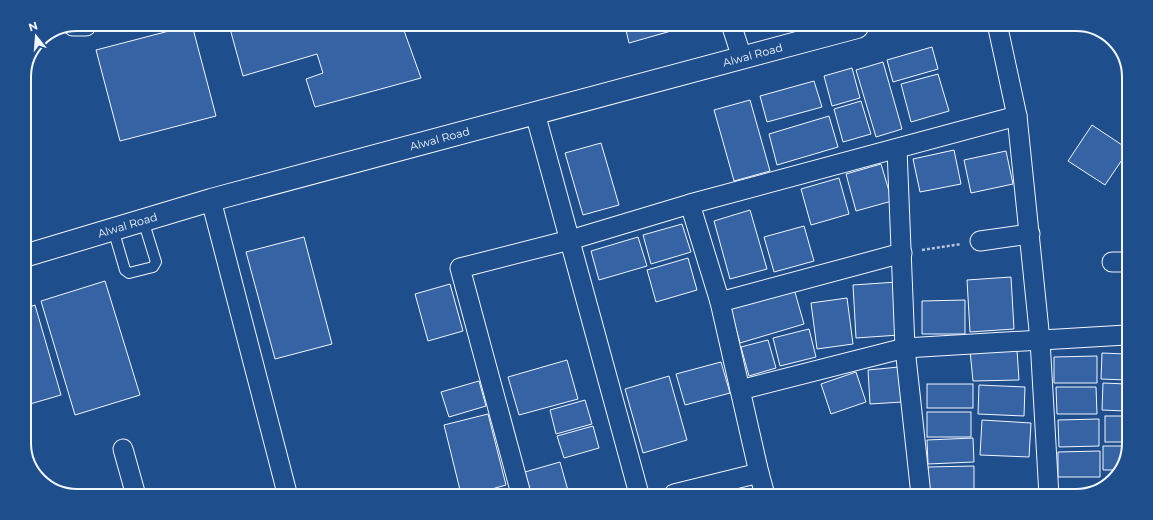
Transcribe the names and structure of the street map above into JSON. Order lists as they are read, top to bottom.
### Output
{
  "streets": {
    "main road": ["Alwal Road"]
  },
  "north": "top"
}
